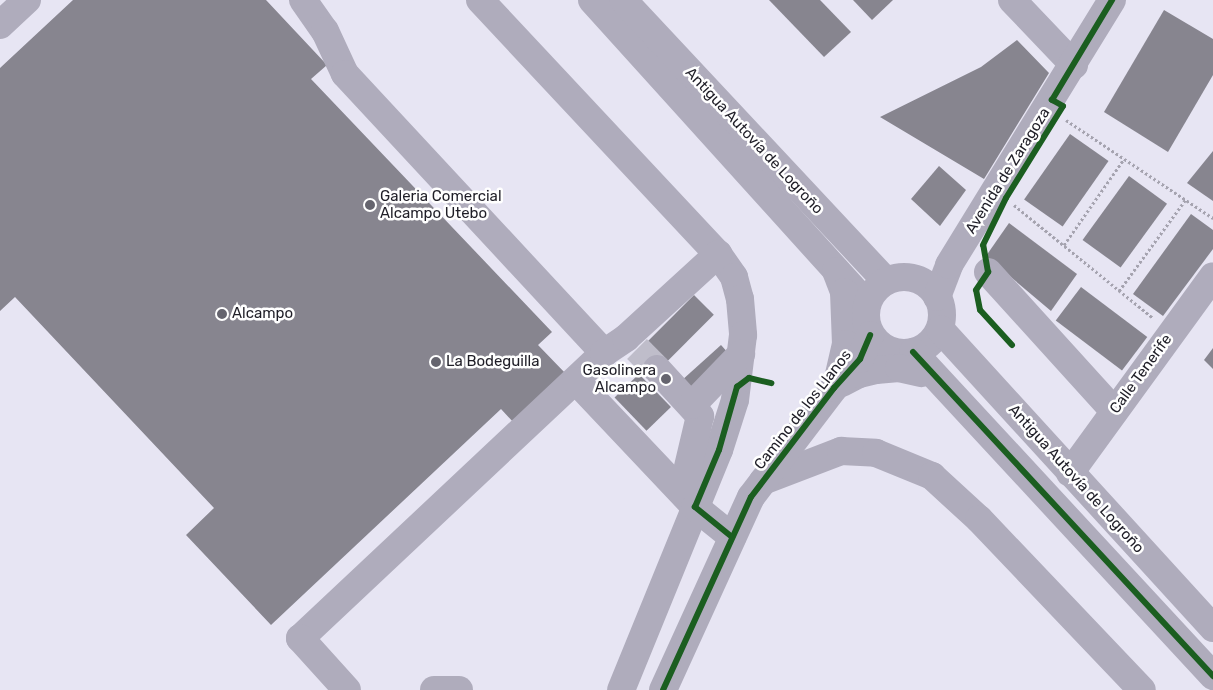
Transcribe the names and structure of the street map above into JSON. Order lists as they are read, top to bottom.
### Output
{
  "streets": {
    "street": [
      "Antigua Autovía de Logroño",
      "Avenida de Zaragoza",
      "Calle Tenerife",
      "Camino de los Llanos"
    ]
  },
  "crossings": [
    ["Antigua Autovía de Logroño", "Avenida de Zaragoza"],
    ["Antigua Autovía de Logroño", "Calle Tenerife"],
    ["Antigua Autovía de Logroño", "Camino de los Llanos"],
    ["Avenida de Zaragoza", "Camino de los Llanos"]
  ],
  "places": [
    "Galeria Comercial Alcampo Utebo",
    "Alcampo",
    "La Bodeguilla",
    "Gasolinera Alcampo"
  ]
}
